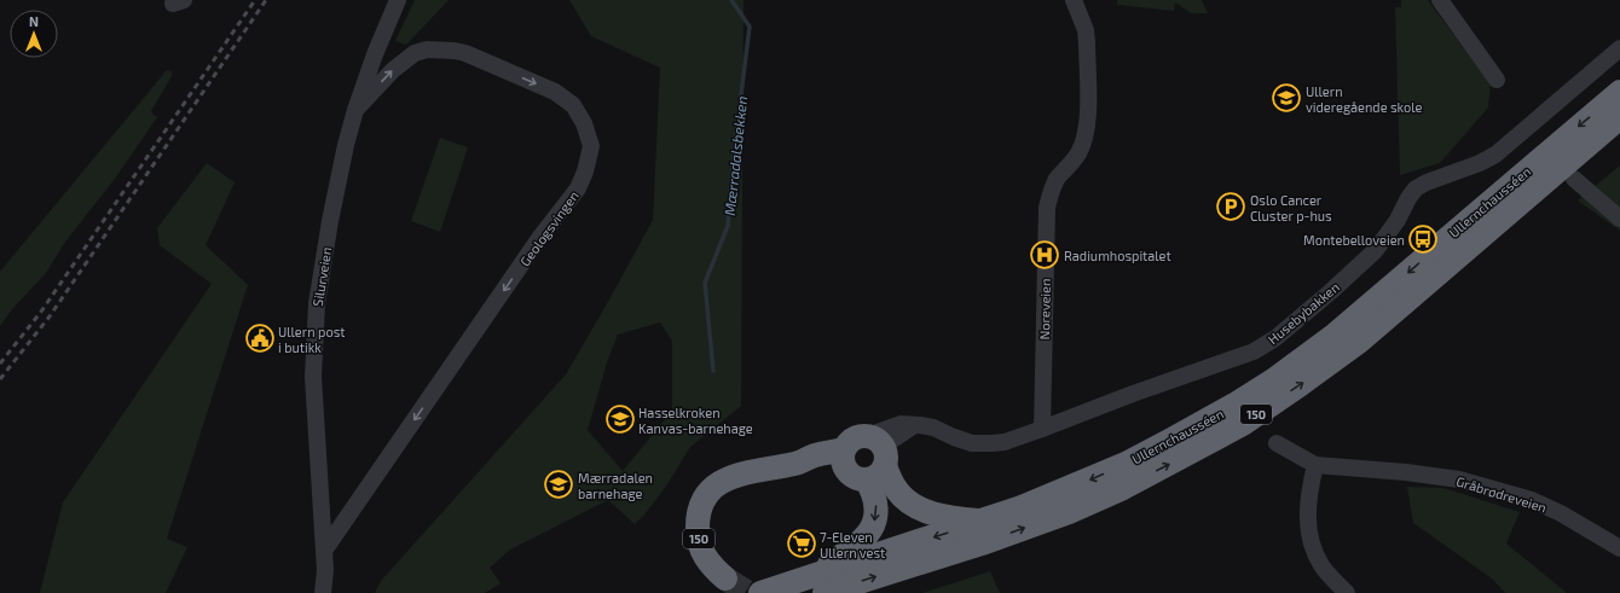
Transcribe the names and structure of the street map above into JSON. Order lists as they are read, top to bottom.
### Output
{
  "streets": {
    "highway": ["Ullernchausséen", "150"],
    "street": [
      "Geologsvingen",
      "Silurveien",
      "Noreveien",
      "Husebybakken",
      "Gråbrødreveien"
    ]
  },
  "crossings": [
    ["Ullernchausséen", "150"],
    ["Geologsvingen", "Silurveien"],
    ["Noreveien", "Husebybakken"],
    ["Husebybakken", "150"]
  ],
  "water": ["Mærradalsbekken"],
  "places": {
    "school or university": ["Ullern videregående skole", "Hasselkroken Kanvas-barnehage", "Mærradalen barnehage"],
    "parking": ["Oslo Cancer Cluster p-hus"],
    "bus stop": ["Montebelloveien"],
    "hospital": ["Radiumhospitalet"],
    "public building": ["Ullern post i butikk"],
    "supermarket": ["7-Eleven Ullern vest"]
  },
  "north": "top"
}
